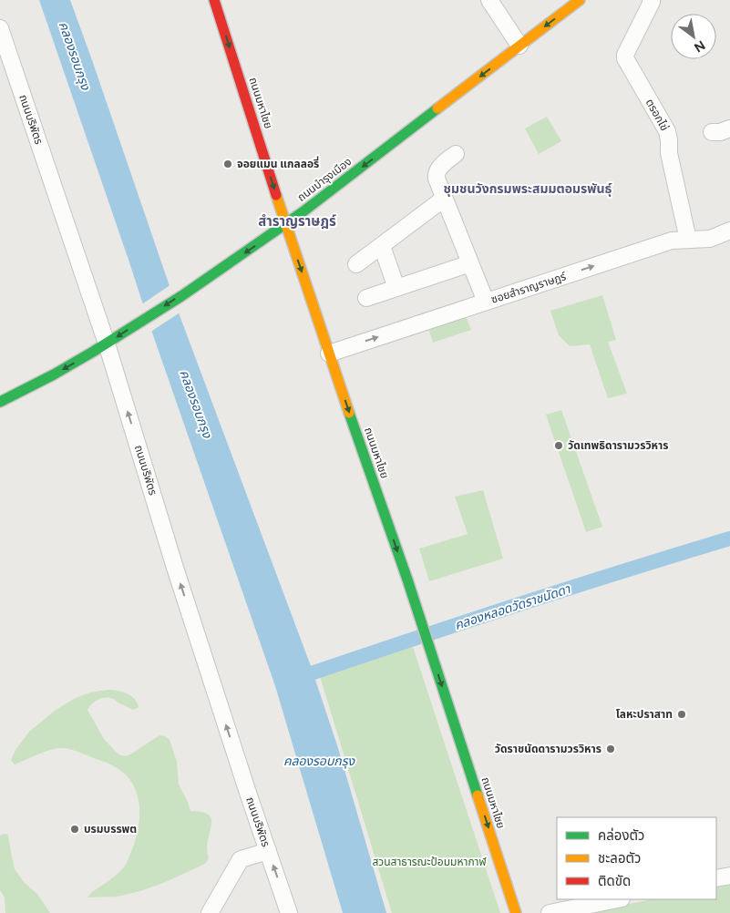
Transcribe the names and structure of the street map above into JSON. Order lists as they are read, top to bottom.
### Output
{
  "streets": {
    "main road": ["ถนนมหาไชย", "ถนนบำรุงเมือง"],
    "street": ["ตรอกไข่", "ถนนบริพัตร", "ซอยสำราญราษฎร์"]
  },
  "crossings": [
    ["ถนนมหาไชย", "ถนนบำรุงเมือง"],
    ["ถนนมหาไชย", "ซอยสำราญราษฎร์"],
    ["ตรอกไข่", "ซอยสำราญราษฎร์"],
    ["ถนนบริพัตร", "ถนนบำรุงเมือง"]
  ],
  "one_way": ["ถนนมหาไชย", "ถนนบริพัตร", "ถนนบำรุงเมือง"],
  "districts": ["ชุมชนวังกรมพระสมมตอมรพันธุ์", "สำราญราษฎร์"],
  "water": ["คลองรอบกรุง", "คลองหลอดวัดราชนัดดา"],
  "parks": ["สวนสาธารณะป้อมมหากาฬ"],
  "places": [
    "จอยแมน แกลลอรี่",
    "วัดเทพธิดารามวรวิหาร",
    "โลหะปราสาท",
    "วัดราชนัดดารามวรวิหาร",
    "บรมบรรพต"
  ],
  "legend": ["คล่องตัว", "ชะลอตัว", "ติดขัด"],
  "north": "bottom right"
}
